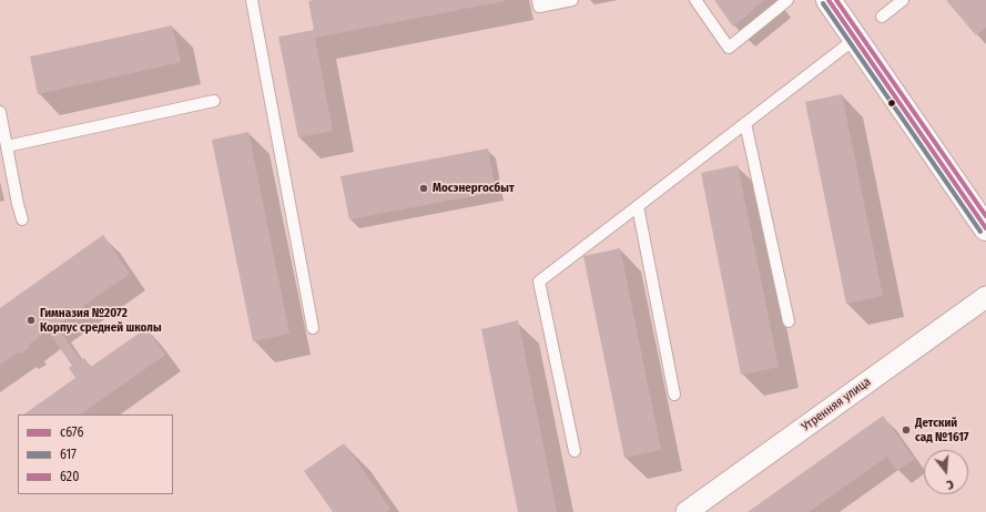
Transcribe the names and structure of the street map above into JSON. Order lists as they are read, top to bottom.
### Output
{
  "streets": {
    "street": ["Утренняя улица"]
  },
  "places": ["Мосэнергосбыт", "Гимназия №2072 Корпус средней школы", "Детский сад №1617"],
  "lines": ["transit line с676", "transit line 620", "transit line 617"],
  "legend": ["с676", "617", "620"],
  "north": "bottom"
}
